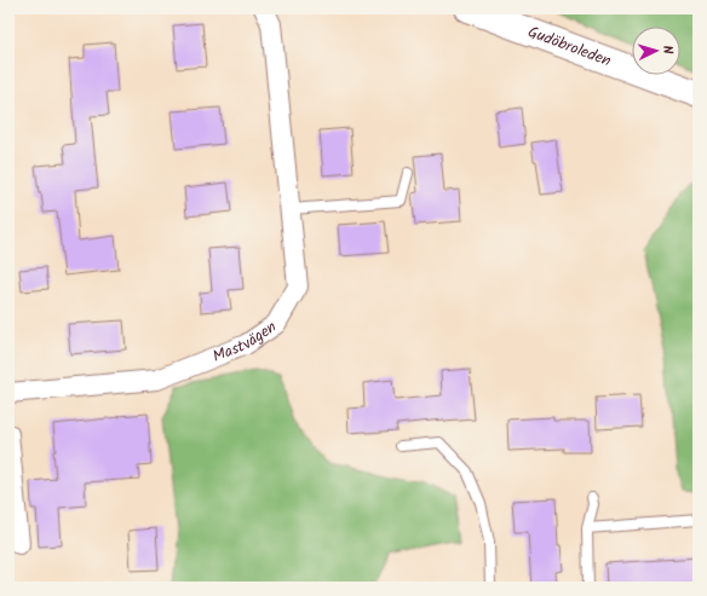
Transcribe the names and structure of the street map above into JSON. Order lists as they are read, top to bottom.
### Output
{
  "streets": {
    "main road": ["Gudöbroleden"],
    "street": ["Mastvägen"]
  },
  "north": "right"
}
